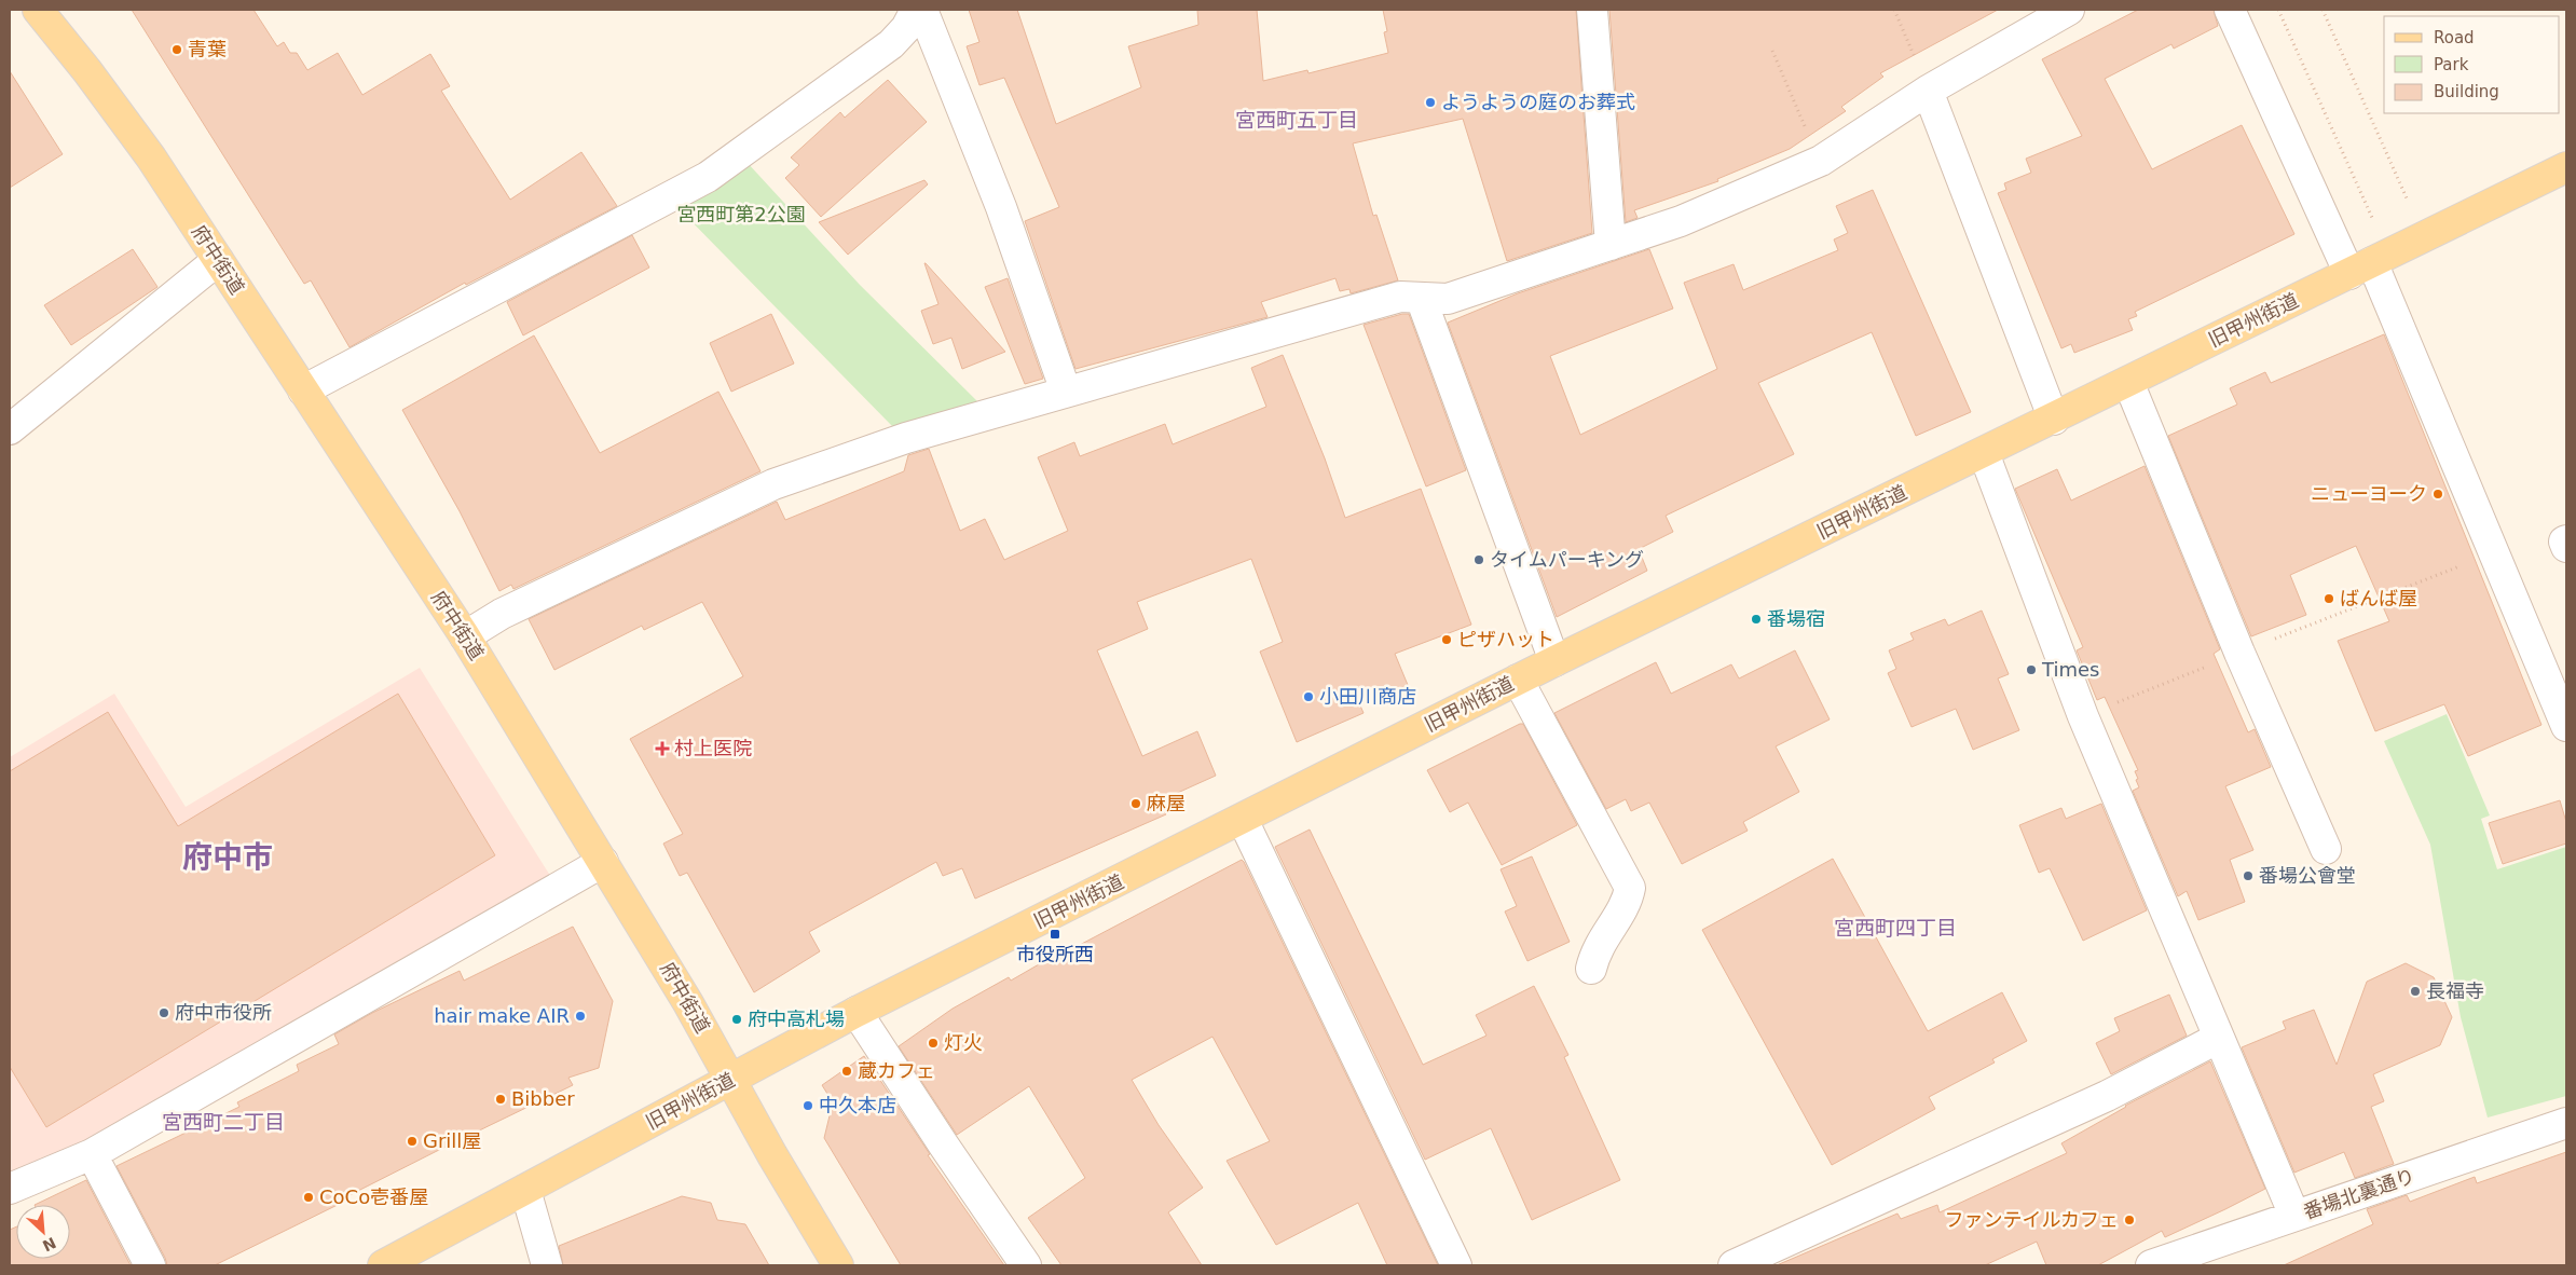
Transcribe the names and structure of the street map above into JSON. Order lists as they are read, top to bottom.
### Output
{
  "streets": {
    "main road": ["府中街道", "旧甲州街道"],
    "street": ["番場北裏通り"]
  },
  "crossings": [
    ["府中街道", "旧甲州街道"]
  ],
  "districts": [
    "宮西町五丁目",
    "府中市",
    "宮西町四丁目",
    "宮西町二丁目"
  ],
  "parks": ["宮西町第2公園"],
  "places": {
    "other": [
      "青葉",
      "ようようの庭のお葬式",
      "ニューヨーク",
      "タイムパーキング",
      "ばんば屋",
      "番場宿",
      "ピザハット",
      "Times",
      "小田川商店",
      "麻屋",
      "番場公會堂",
      "長福寺",
      "府中市役所",
      "hair make AIR",
      "府中高札場",
      "灯火",
      "蔵カフェ",
      "Bibber",
      "中久本店",
      "Grill屋",
      "CoCo壱番屋",
      "ファンテイルカフェ"
    ],
    "health": ["村上医院"],
    "transit": ["市役所西"]
  },
  "legend": ["Road", "Park", "Building"],
  "north": "bottom right"
}
